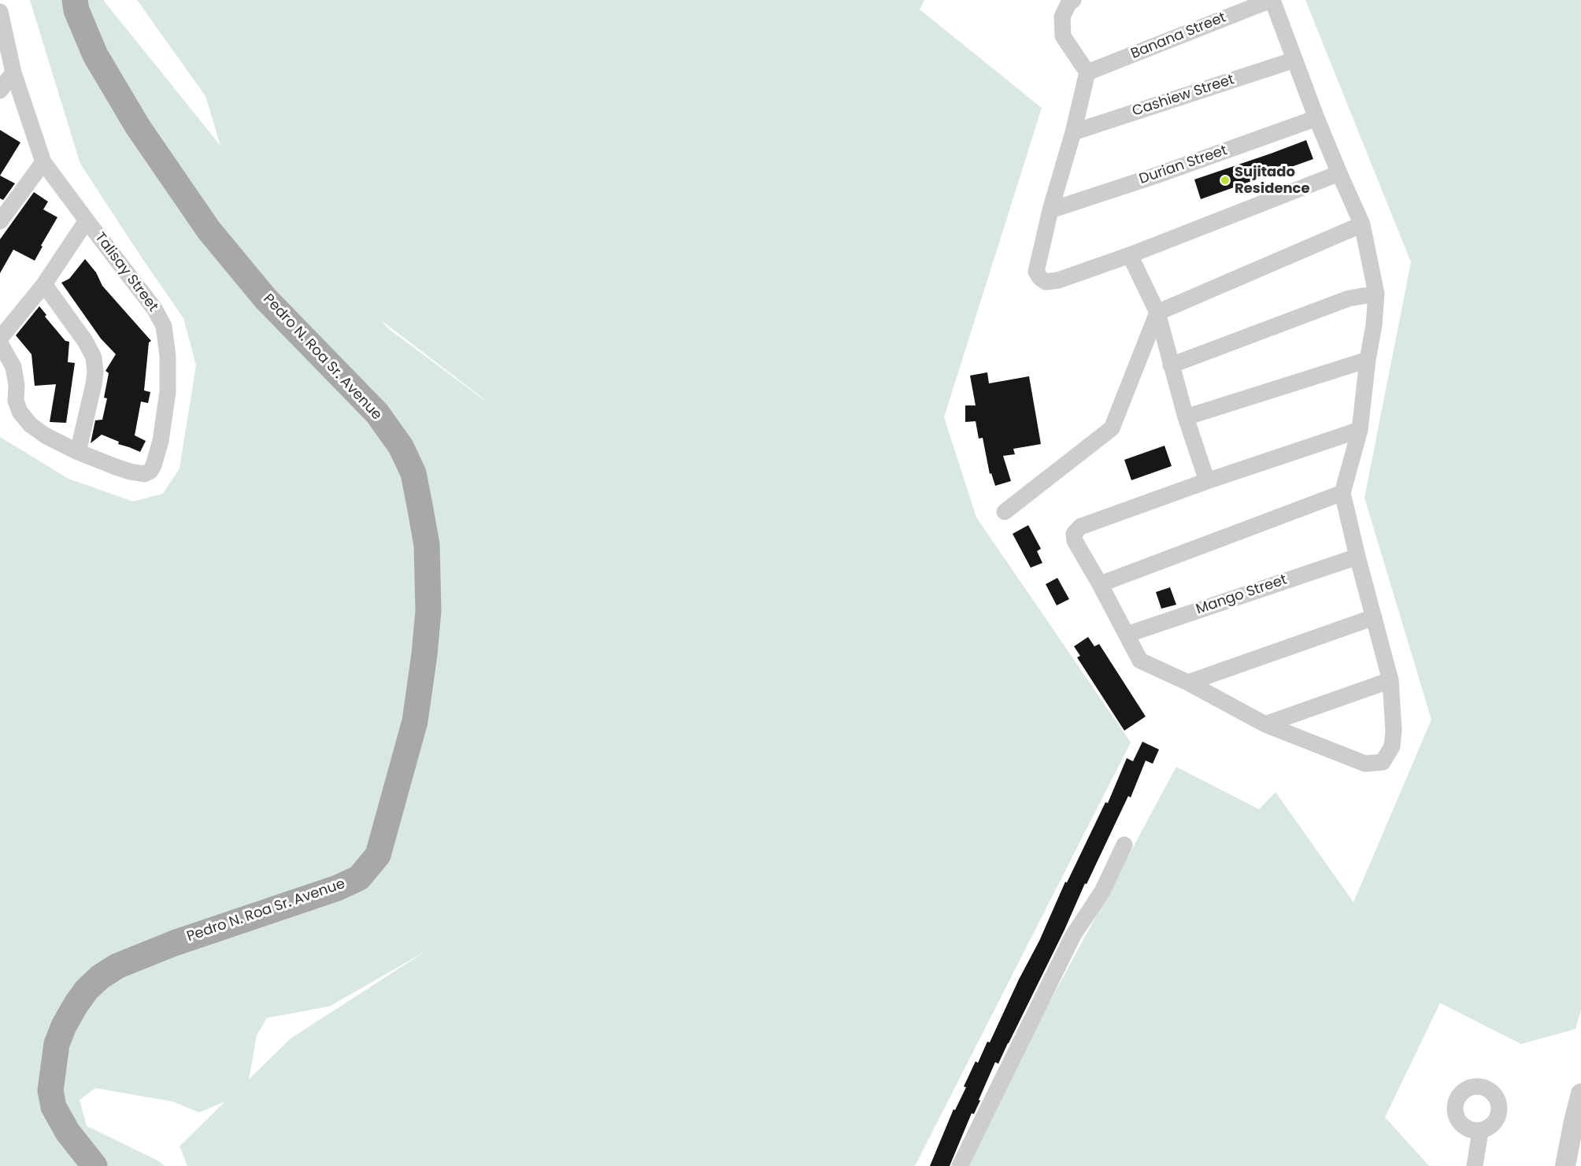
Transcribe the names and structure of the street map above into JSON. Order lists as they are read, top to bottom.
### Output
{
  "streets": {
    "main road": ["Pedro N. Roa Sr. Avenue"],
    "street": [
      "Banana Street",
      "Cashiew Street",
      "Durian Street",
      "Talisay Street",
      "Mango Street"
    ]
  },
  "places": ["Sujitado Residence"]
}
